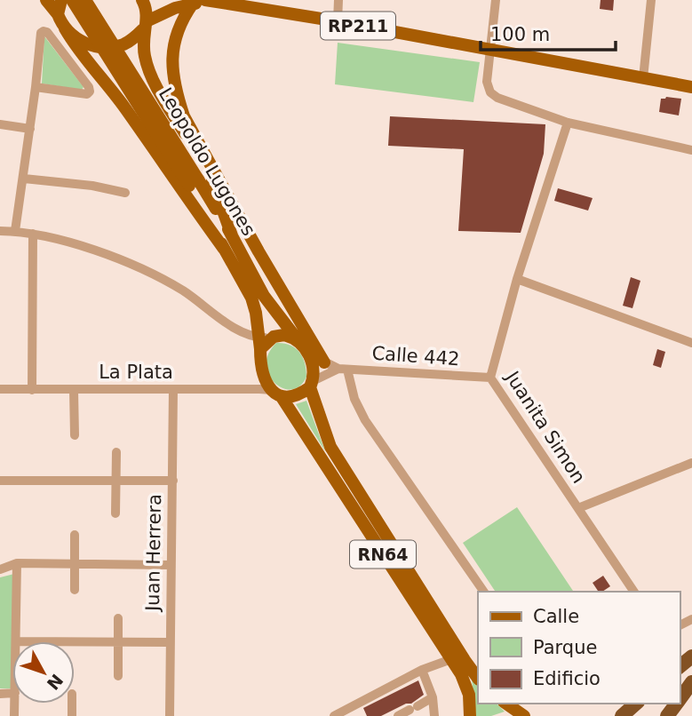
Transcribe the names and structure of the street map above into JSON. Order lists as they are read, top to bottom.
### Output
{
  "streets": {
    "main road": ["RP211", "Leopoldo Lugones", "RN64"],
    "street": [
      "Calle 442",
      "La Plata",
      "Juanita Simon",
      "Juan Herrera"
    ]
  },
  "crossings": [
    ["Leopoldo Lugones", "Calle 442"],
    ["Leopoldo Lugones", "La Plata"],
    ["Leopoldo Lugones", "RN64"],
    ["Calle 442", "La Plata"],
    ["Calle 442", "Juanita Simon"],
    ["Calle 442", "RN64"],
    ["La Plata", "Juan Herrera"],
    ["La Plata", "RN64"]
  ],
  "legend": ["Calle", "Parque", "Edificio"],
  "scale_bar": "100 m",
  "north": "bottom right"
}
